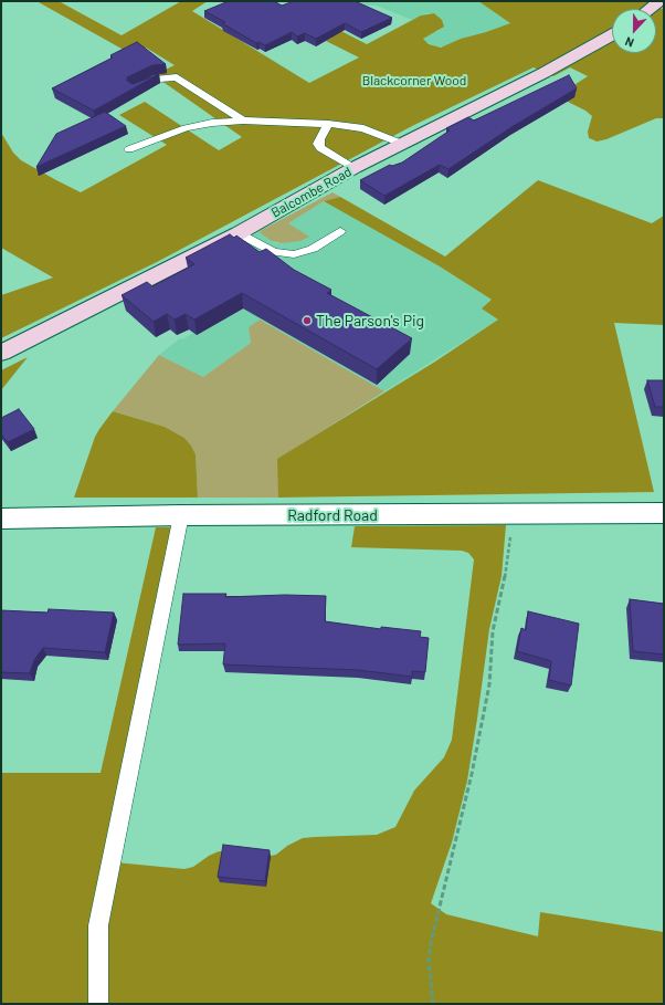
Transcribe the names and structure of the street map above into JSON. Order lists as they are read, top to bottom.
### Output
{
  "streets": {
    "main road": ["Balcombe Road"],
    "street": ["Radford Road"]
  },
  "parks": ["Blackcorner Wood"],
  "places": ["The Parson's Pig"],
  "north": "bottom"
}
